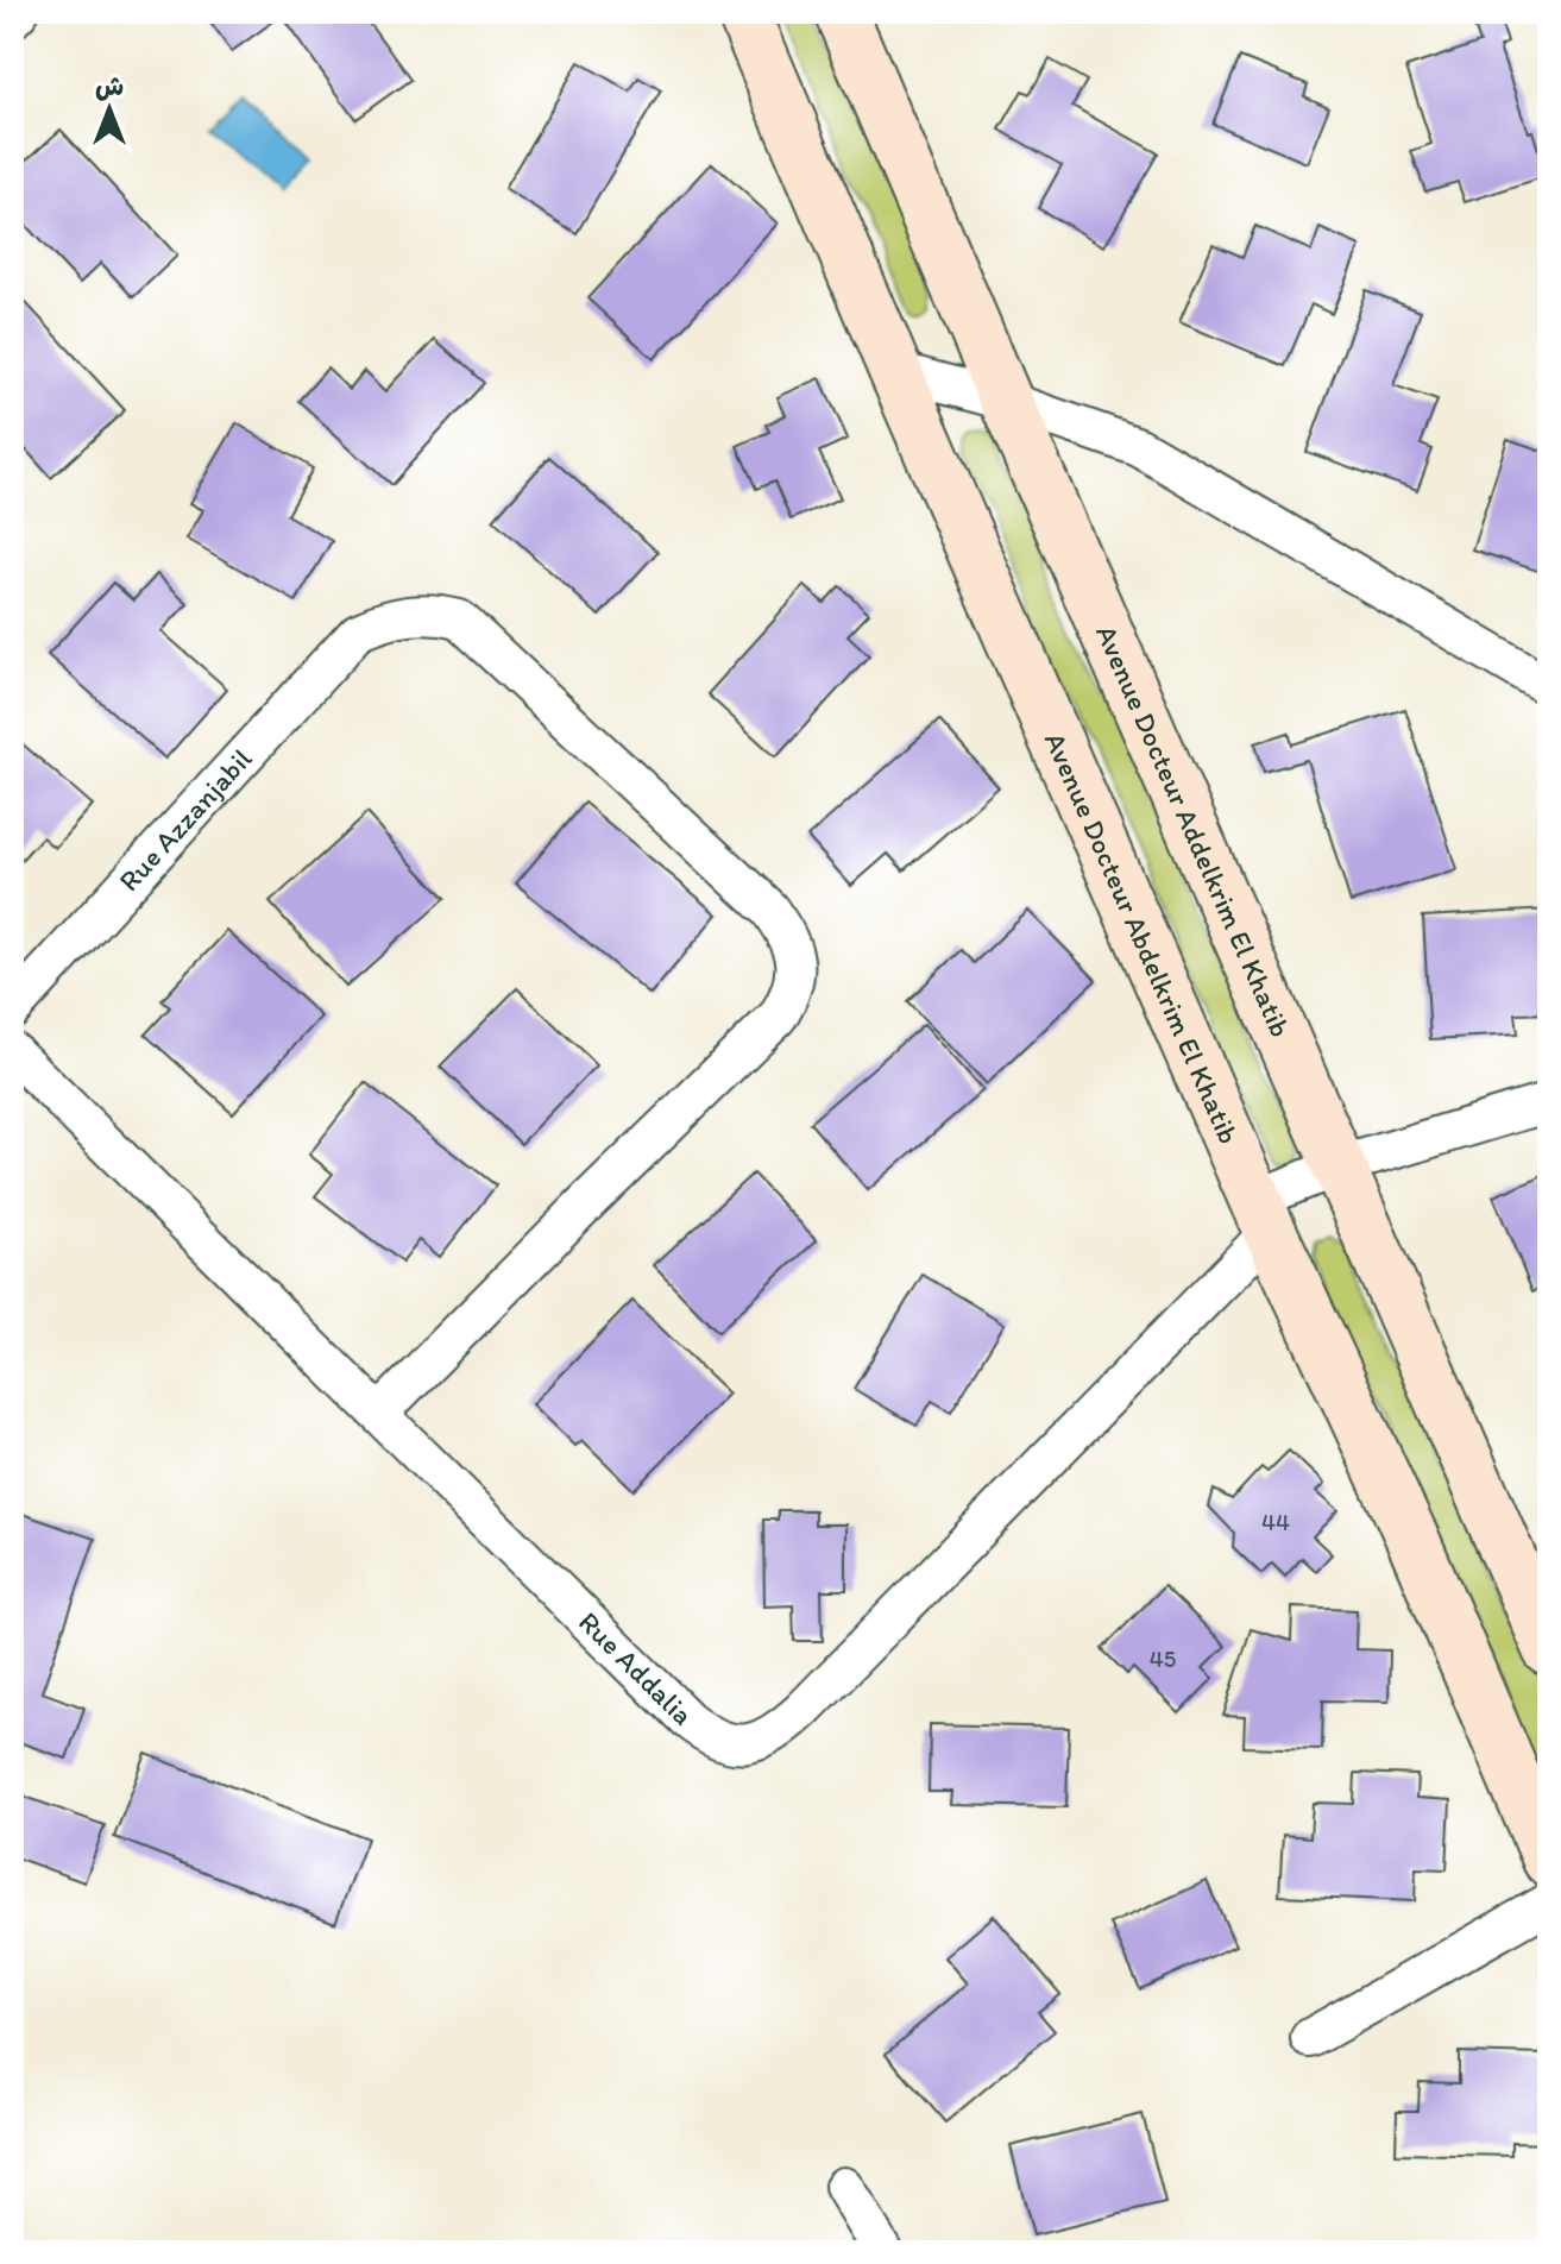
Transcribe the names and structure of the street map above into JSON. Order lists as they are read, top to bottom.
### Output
{
  "streets": {
    "main road": ["Avenue Docteur Addelkrim El Khatib", "Avenue Docteur Abdelkrim El Khatib"],
    "street": ["Rue Azzanjabil", "Rue Addalia"]
  },
  "crossings": [
    ["Rue Azzanjabil", "Rue Addalia"],
    ["Avenue Docteur Abdelkrim El Khatib", "Rue Addalia"]
  ],
  "house_numbers": ["44", "45"],
  "north": "top"
}
